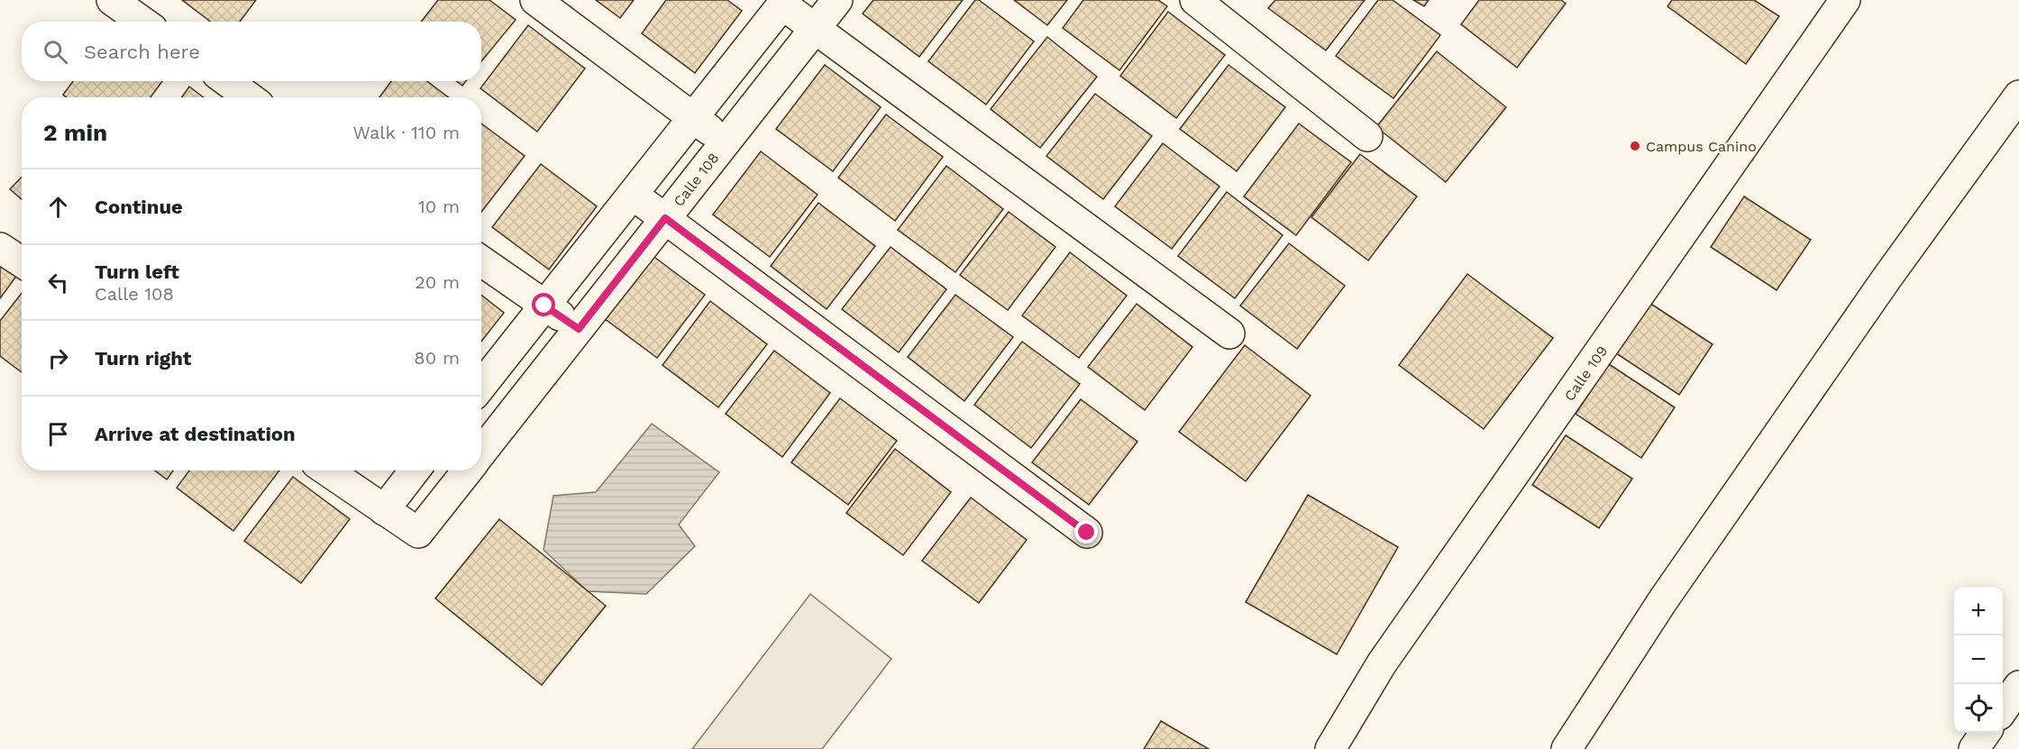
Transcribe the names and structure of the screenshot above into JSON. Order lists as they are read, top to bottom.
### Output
{
  "streets": {
    "street": ["Calle 108", "Calle 109"]
  },
  "places": ["Campus Canino"],
  "page": {
    "search": "Search here",
    "heading": ["2 min", "Walk · 110 m"],
    "list": [
      ["Continue", "10 m"],
      ["Turn left", "Calle 108", "20 m"],
      ["Turn right", "80 m"],
      "Arrive at destination"
    ],
    "map_buttons": ["+", "−"]
  }
}
